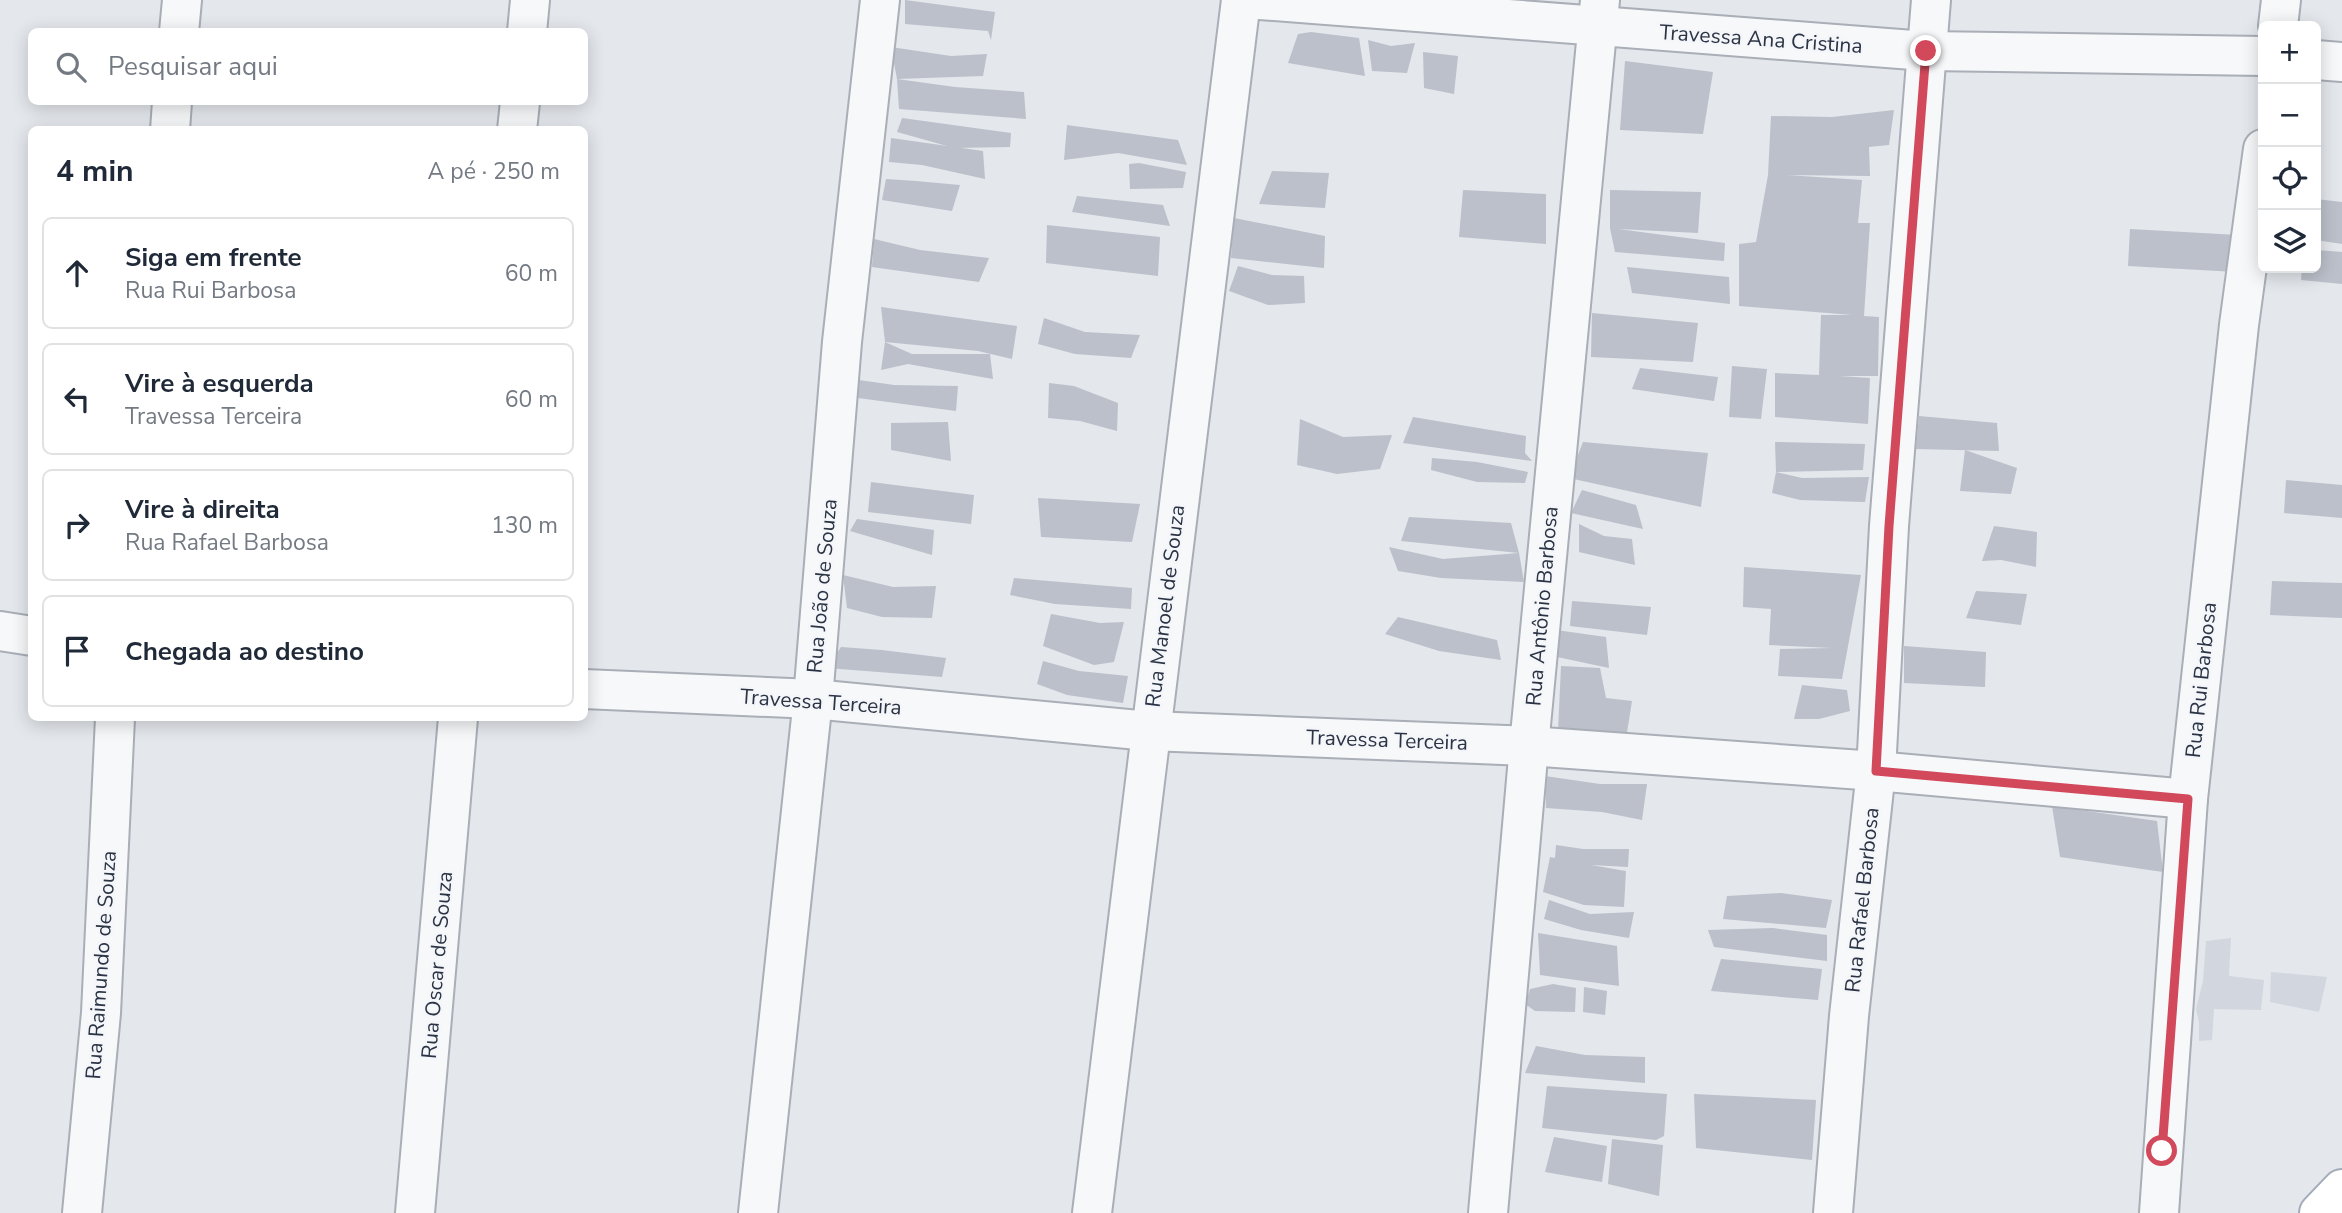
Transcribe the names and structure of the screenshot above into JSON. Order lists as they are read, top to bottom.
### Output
{
  "streets": {
    "street": [
      "Travessa Ana Cristina",
      "Rua João de Souza",
      "Rua Manoel de Souza",
      "Rua Antônio Barbosa",
      "Rua Rui Barbosa",
      "Travessa Terceira",
      "Rua Rafael Barbosa",
      "Rua Raimundo de Souza",
      "Rua Oscar de Souza"
    ]
  },
  "crossings": [
    ["Travessa Ana Cristina", "Rua Antônio Barbosa"],
    ["Travessa Ana Cristina", "Rua Rafael Barbosa"],
    ["Rua João de Souza", "Travessa Terceira"],
    ["Rua Manoel de Souza", "Travessa Terceira"],
    ["Rua Antônio Barbosa", "Travessa Terceira"],
    ["Rua Rui Barbosa", "Travessa Terceira"],
    ["Travessa Terceira", "Rua Rafael Barbosa"]
  ],
  "page": {
    "map_buttons": ["+", "−"],
    "search": "Pesquisar aqui",
    "heading": ["4 min", "A pé · 250 m"],
    "list": [
      ["Siga em frente", "Rua Rui Barbosa", "60 m"],
      ["Vire à esquerda", "Travessa Terceira", "60 m"],
      ["Vire à direita", "Rua Rafael Barbosa", "130 m"],
      "Chegada ao destino"
    ]
  }
}
